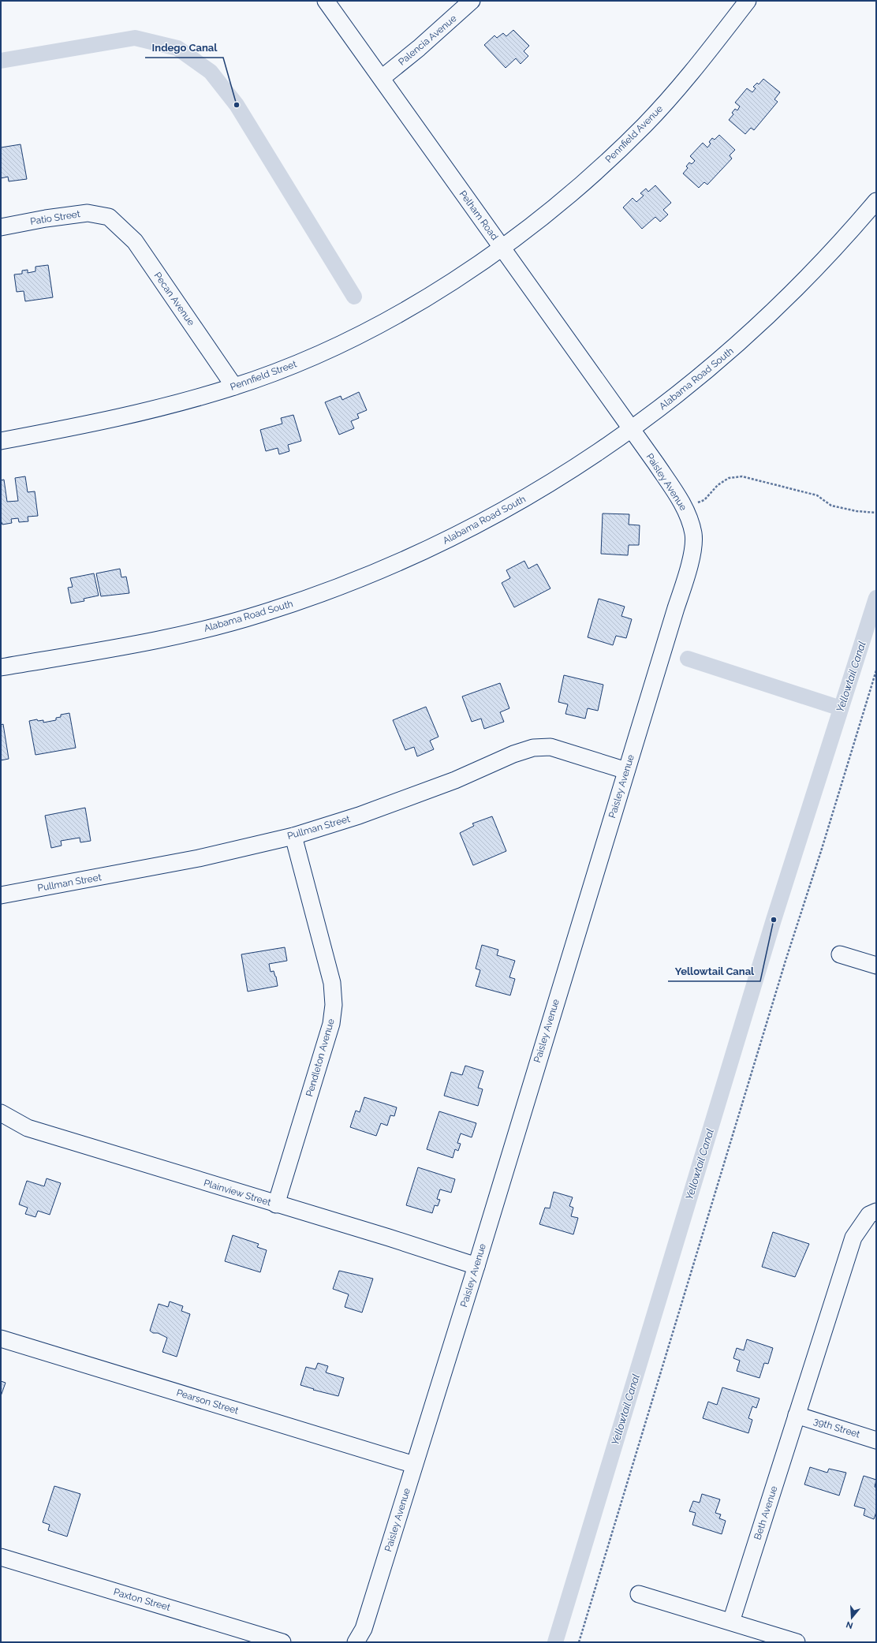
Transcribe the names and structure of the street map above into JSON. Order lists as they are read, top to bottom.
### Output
{
  "streets": {
    "street": [
      "Palencia Avenue",
      "Pennfield Avenue",
      "Pelham Road",
      "Patio Street",
      "Pecan Avenue",
      "Pennfield Street",
      "Alabama Road South",
      "Paisley Avenue",
      "Pullman Street",
      "Pendleton Avenue",
      "Plainview Street",
      "Pearson Street",
      "39th Street",
      "Beth Avenue",
      "Paxton Street"
    ]
  },
  "crossings": [
    ["Palencia Avenue", "Pelham Road"],
    ["Pennfield Avenue", "Pelham Road"],
    ["Pennfield Avenue", "Pennfield Street"],
    ["Pelham Road", "Pennfield Street"],
    ["Pelham Road", "Alabama Road South"],
    ["Pelham Road", "Paisley Avenue"],
    ["Patio Street", "Pecan Avenue"],
    ["Pecan Avenue", "Pennfield Street"],
    ["Alabama Road South", "Paisley Avenue"],
    ["Paisley Avenue", "Pullman Street"],
    ["Paisley Avenue", "Plainview Street"],
    ["Paisley Avenue", "Pearson Street"],
    ["Pullman Street", "Pendleton Avenue"],
    ["Pendleton Avenue", "Plainview Street"],
    ["39th Street", "Beth Avenue"]
  ],
  "water": ["Yellowtail Canal"],
  "places": ["Indego Canal", "Yellowtail Canal"],
  "north": "bottom"
}
